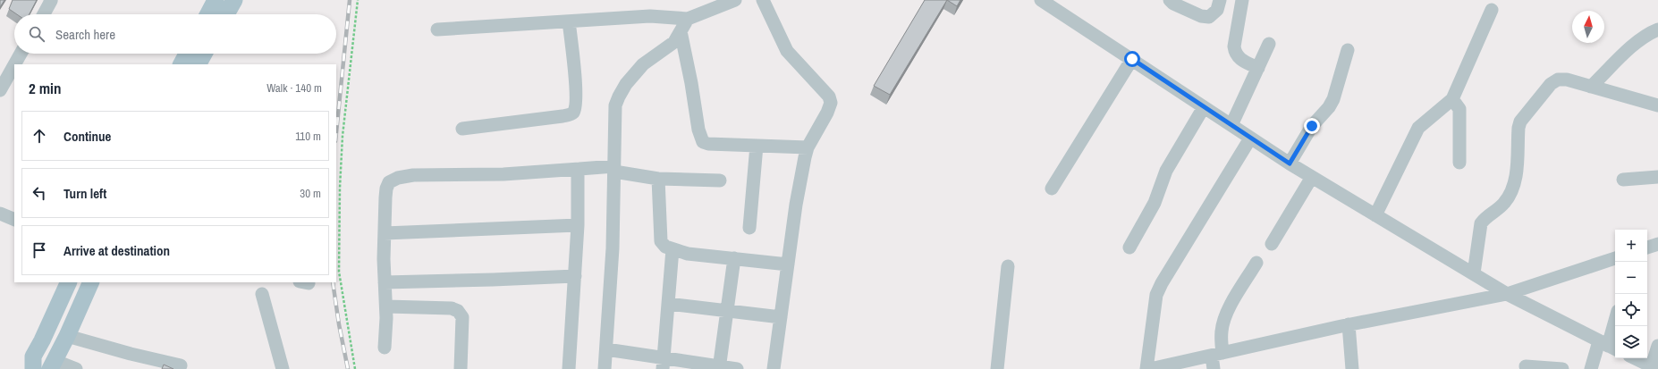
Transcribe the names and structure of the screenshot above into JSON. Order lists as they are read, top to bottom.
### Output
{
  "north": "top",
  "page": {
    "search": "Search here",
    "heading": ["2 min", "Walk · 140 m"],
    "list": [
      ["Continue", "110 m"],
      ["Turn left", "30 m"],
      "Arrive at destination"
    ],
    "map_buttons": ["+", "−"]
  }
}
